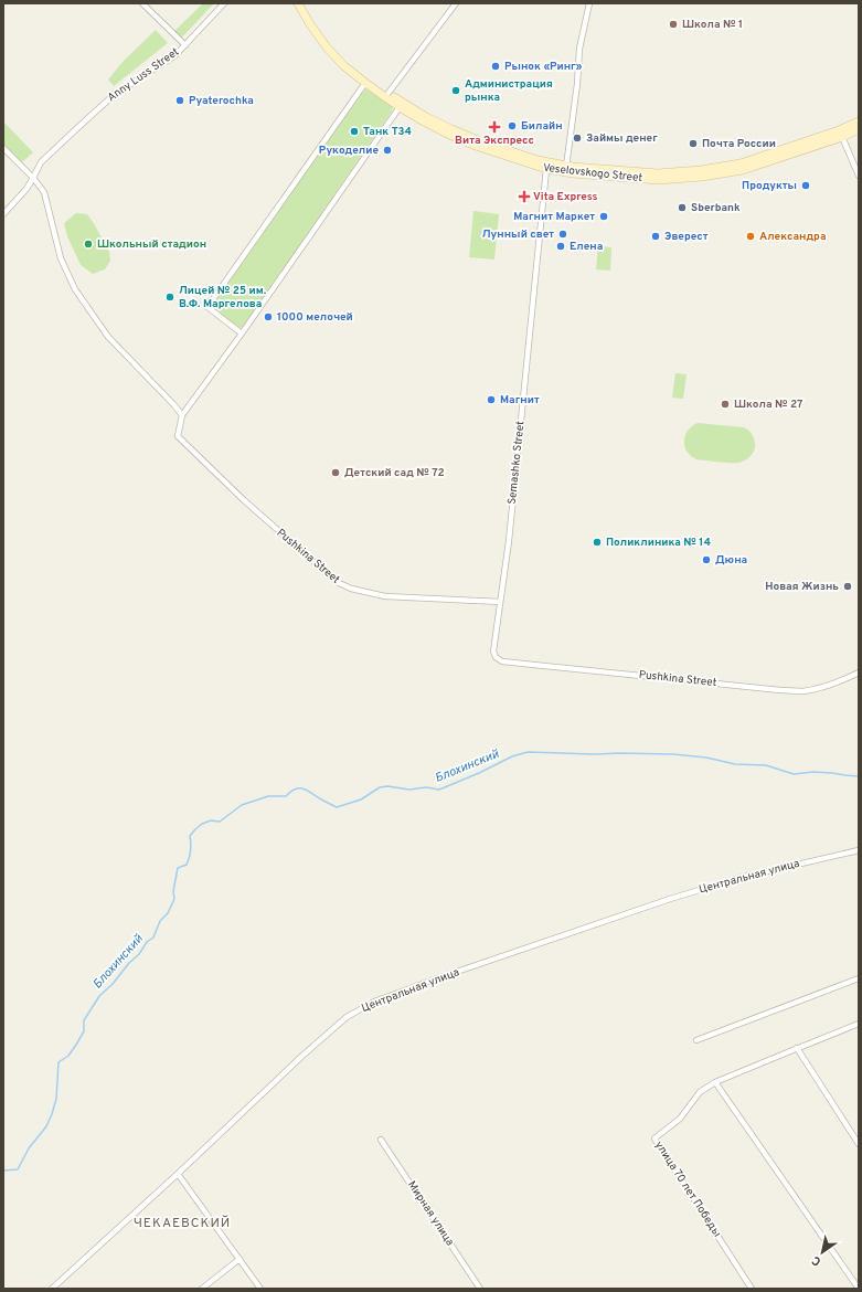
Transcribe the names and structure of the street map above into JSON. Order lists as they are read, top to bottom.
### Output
{
  "streets": {
    "main road": ["Veselovskogo Street"],
    "street": [
      "Anny Luss Street",
      "Semashko Street",
      "Pushkina Street",
      "Центральная улица",
      "улица 70 лет Победы",
      "Мирная улица"
    ]
  },
  "crossings": [
    ["Veselovskogo Street", "Semashko Street"],
    ["Semashko Street", "Pushkina Street"]
  ],
  "districts": ["ЧЕКАЕВСКИЙ"],
  "water": ["Блохинский"],
  "places": {
    "other": [
      "Школа № 1",
      "Рынок «Ринг»",
      "Администрация рынка",
      "Pyaterochka",
      "Билайн",
      "Танк T34",
      "Займы денег",
      "Почта России",
      "Рукоделие",
      "Продукты",
      "Sberbank",
      "Магнит Маркет",
      "Лунный свет",
      "Эверест",
      "Александра",
      "Школьный стадион",
      "Елена",
      "Лицей № 25 им. В.Ф. Маргелова",
      "1000 мелочей",
      "Магнит",
      "Школа № 27",
      "Детский сад № 72",
      "Поликлиника № 14",
      "Дюна",
      "Новая Жизнь"
    ],
    "health": ["Вита Экспресс", "Vita Express"]
  },
  "north": "bottom left"
}
